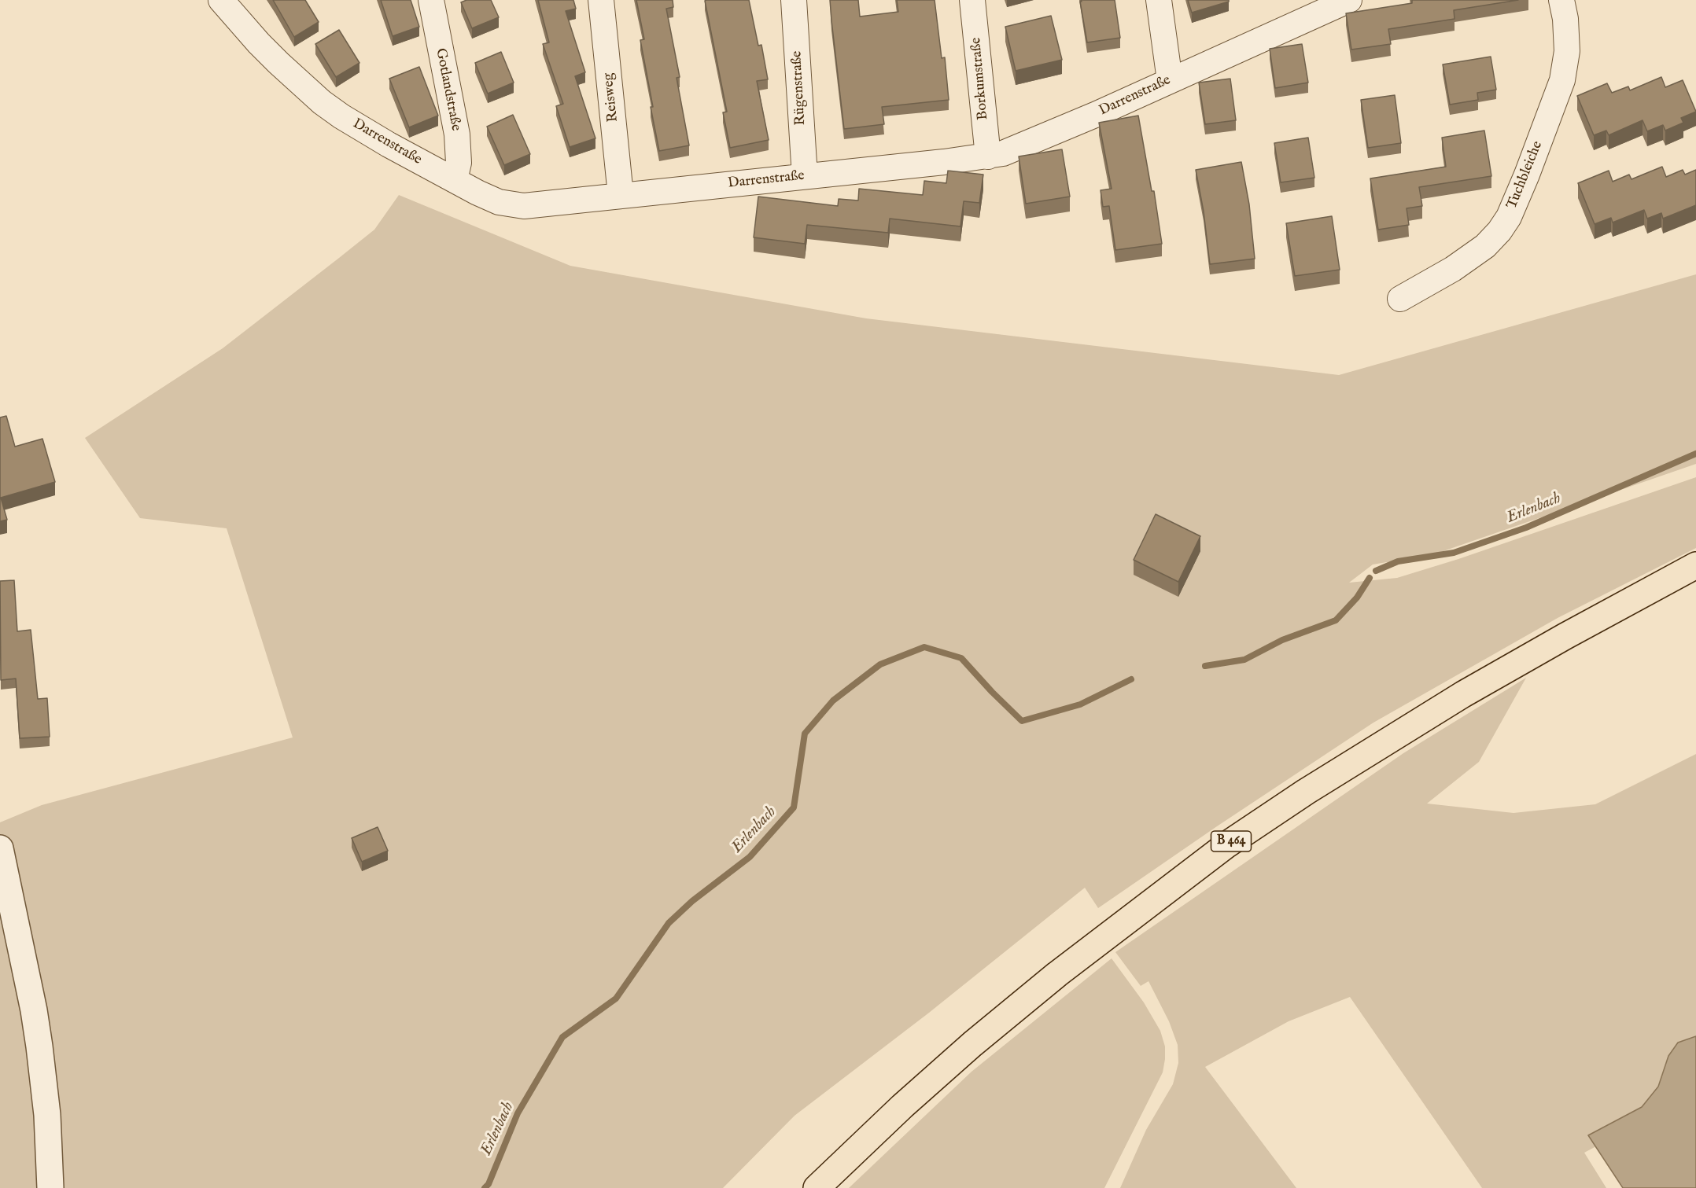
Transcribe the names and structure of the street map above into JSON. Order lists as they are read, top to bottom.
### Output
{
  "streets": {
    "main road": ["B 464"],
    "street": [
      "Borkumstraße",
      "Rügenstraße",
      "Gotlandstraße",
      "Darrenstraße",
      "Reisweg",
      "Tuchbleiche"
    ]
  },
  "crossings": [
    ["Borkumstraße", "Darrenstraße"],
    ["Rügenstraße", "Darrenstraße"],
    ["Gotlandstraße", "Darrenstraße"],
    ["Darrenstraße", "Reisweg"]
  ],
  "water": ["Erlenbach"]
}
